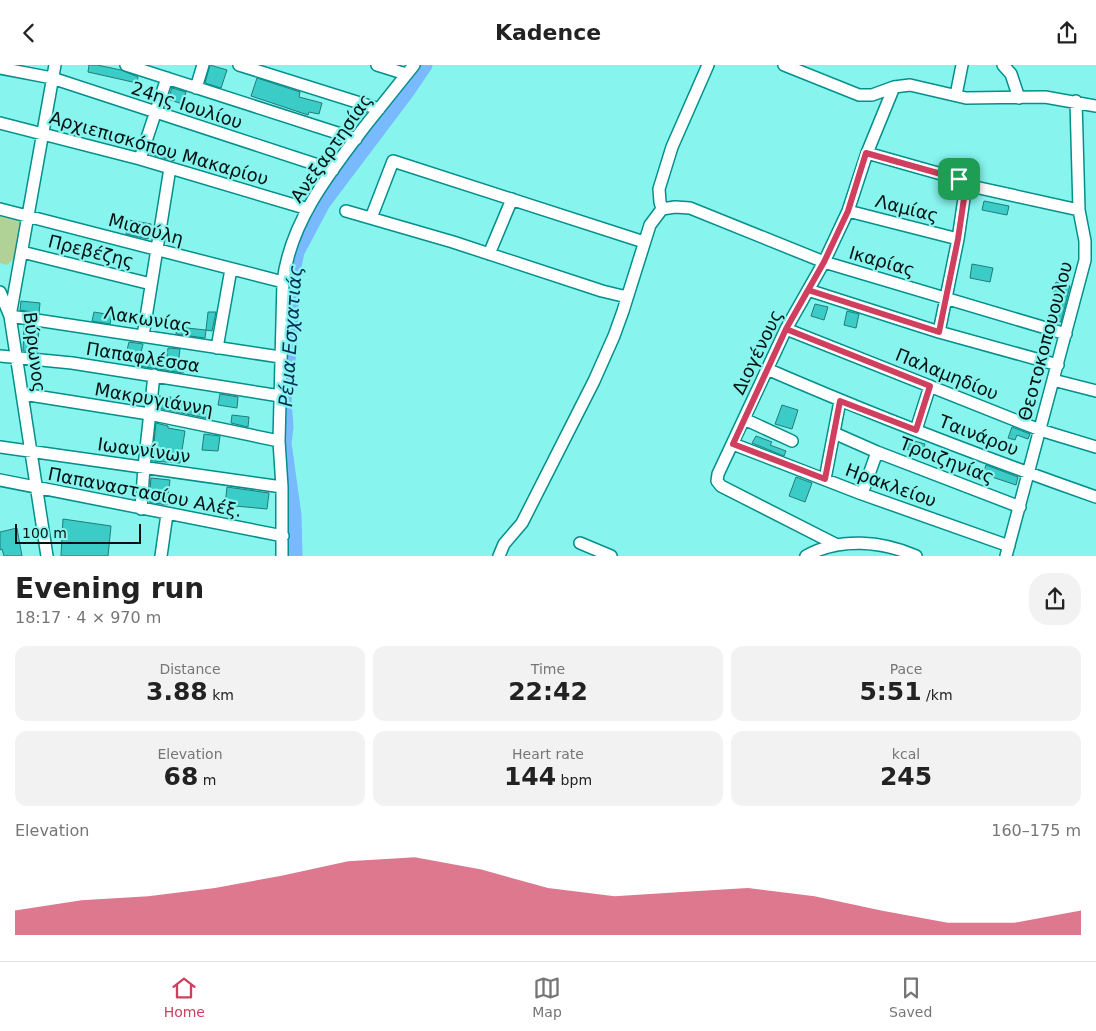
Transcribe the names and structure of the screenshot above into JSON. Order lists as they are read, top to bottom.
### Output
{
  "streets": {
    "street": [
      "24ης Ιουλίου",
      "Αρχιεπισκόπου Μακαρίου",
      "Ανεξαρτησίας",
      "Λαμίας",
      "Μιαούλη",
      "Πρεβέζης",
      "Ικαρίας",
      "Λακωνίας",
      "Θεοτοκοπουουλου",
      "Βύρωνος",
      "Διογένους",
      "Παπαφλέσσα",
      "Παλαμηδίου",
      "Μακρυγιάννη",
      "Ταινάρου",
      "Ιωαννίνων",
      "Τροιζηνίας",
      "Ηρακλείου",
      "Παπαναστασίου Αλέξ."
    ]
  },
  "crossings": [
    ["24ης Ιουλίου", "Ανεξαρτησίας"],
    ["24ης Ιουλίου", "Βύρωνος"],
    ["Αρχιεπισκόπου Μακαρίου", "Ανεξαρτησίας"],
    ["Αρχιεπισκόπου Μακαρίου", "Βύρωνος"],
    ["Ανεξαρτησίας", "Μιαούλη"],
    ["Ανεξαρτησίας", "Λακωνίας"],
    ["Ανεξαρτησίας", "Παπαφλέσσα"],
    ["Ανεξαρτησίας", "Μακρυγιάννη"],
    ["Ανεξαρτησίας", "Ιωαννίνων"],
    ["Ανεξαρτησίας", "Παπαναστασίου Αλέξ."],
    ["Λαμίας", "Διογένους"],
    ["Μιαούλη", "Βύρωνος"],
    ["Πρεβέζης", "Βύρωνος"],
    ["Ικαρίας", "Θεοτοκοπουουλου"],
    ["Ικαρίας", "Διογένους"],
    ["Λακωνίας", "Βύρωνος"],
    ["Θεοτοκοπουουλου", "Παλαμηδίου"],
    ["Θεοτοκοπουουλου", "Ταινάρου"],
    ["Θεοτοκοπουουλου", "Τροιζηνίας"],
    ["Θεοτοκοπουουλου", "Ηρακλείου"],
    ["Βύρωνος", "Παπαφλέσσα"],
    ["Βύρωνος", "Μακρυγιάννη"],
    ["Βύρωνος", "Ιωαννίνων"],
    ["Βύρωνος", "Παπαναστασίου Αλέξ."],
    ["Διογένους", "Παλαμηδίου"],
    ["Διογένους", "Ταινάρου"],
    ["Διογένους", "Ηρακλείου"]
  ],
  "water": ["Ρέμα Εσχατιάς"],
  "scale_bar": "100 m",
  "page": {
    "header": "Kadence",
    "scale": "100 m",
    "heading": ["Evening run", "18:17 · 4 × 970 m"],
    "stats": [
      ["Distance", "3.88 km"],
      ["Time", "22:42"],
      ["Pace", "5:51 /km"],
      ["Elevation", "68 m"],
      ["Heart rate", "144 bpm"],
      ["kcal", "245"]
    ],
    "chart": ["Elevation", "160–175 m"],
    "tabs": ["Home", "Map", "Saved"]
  }
}
